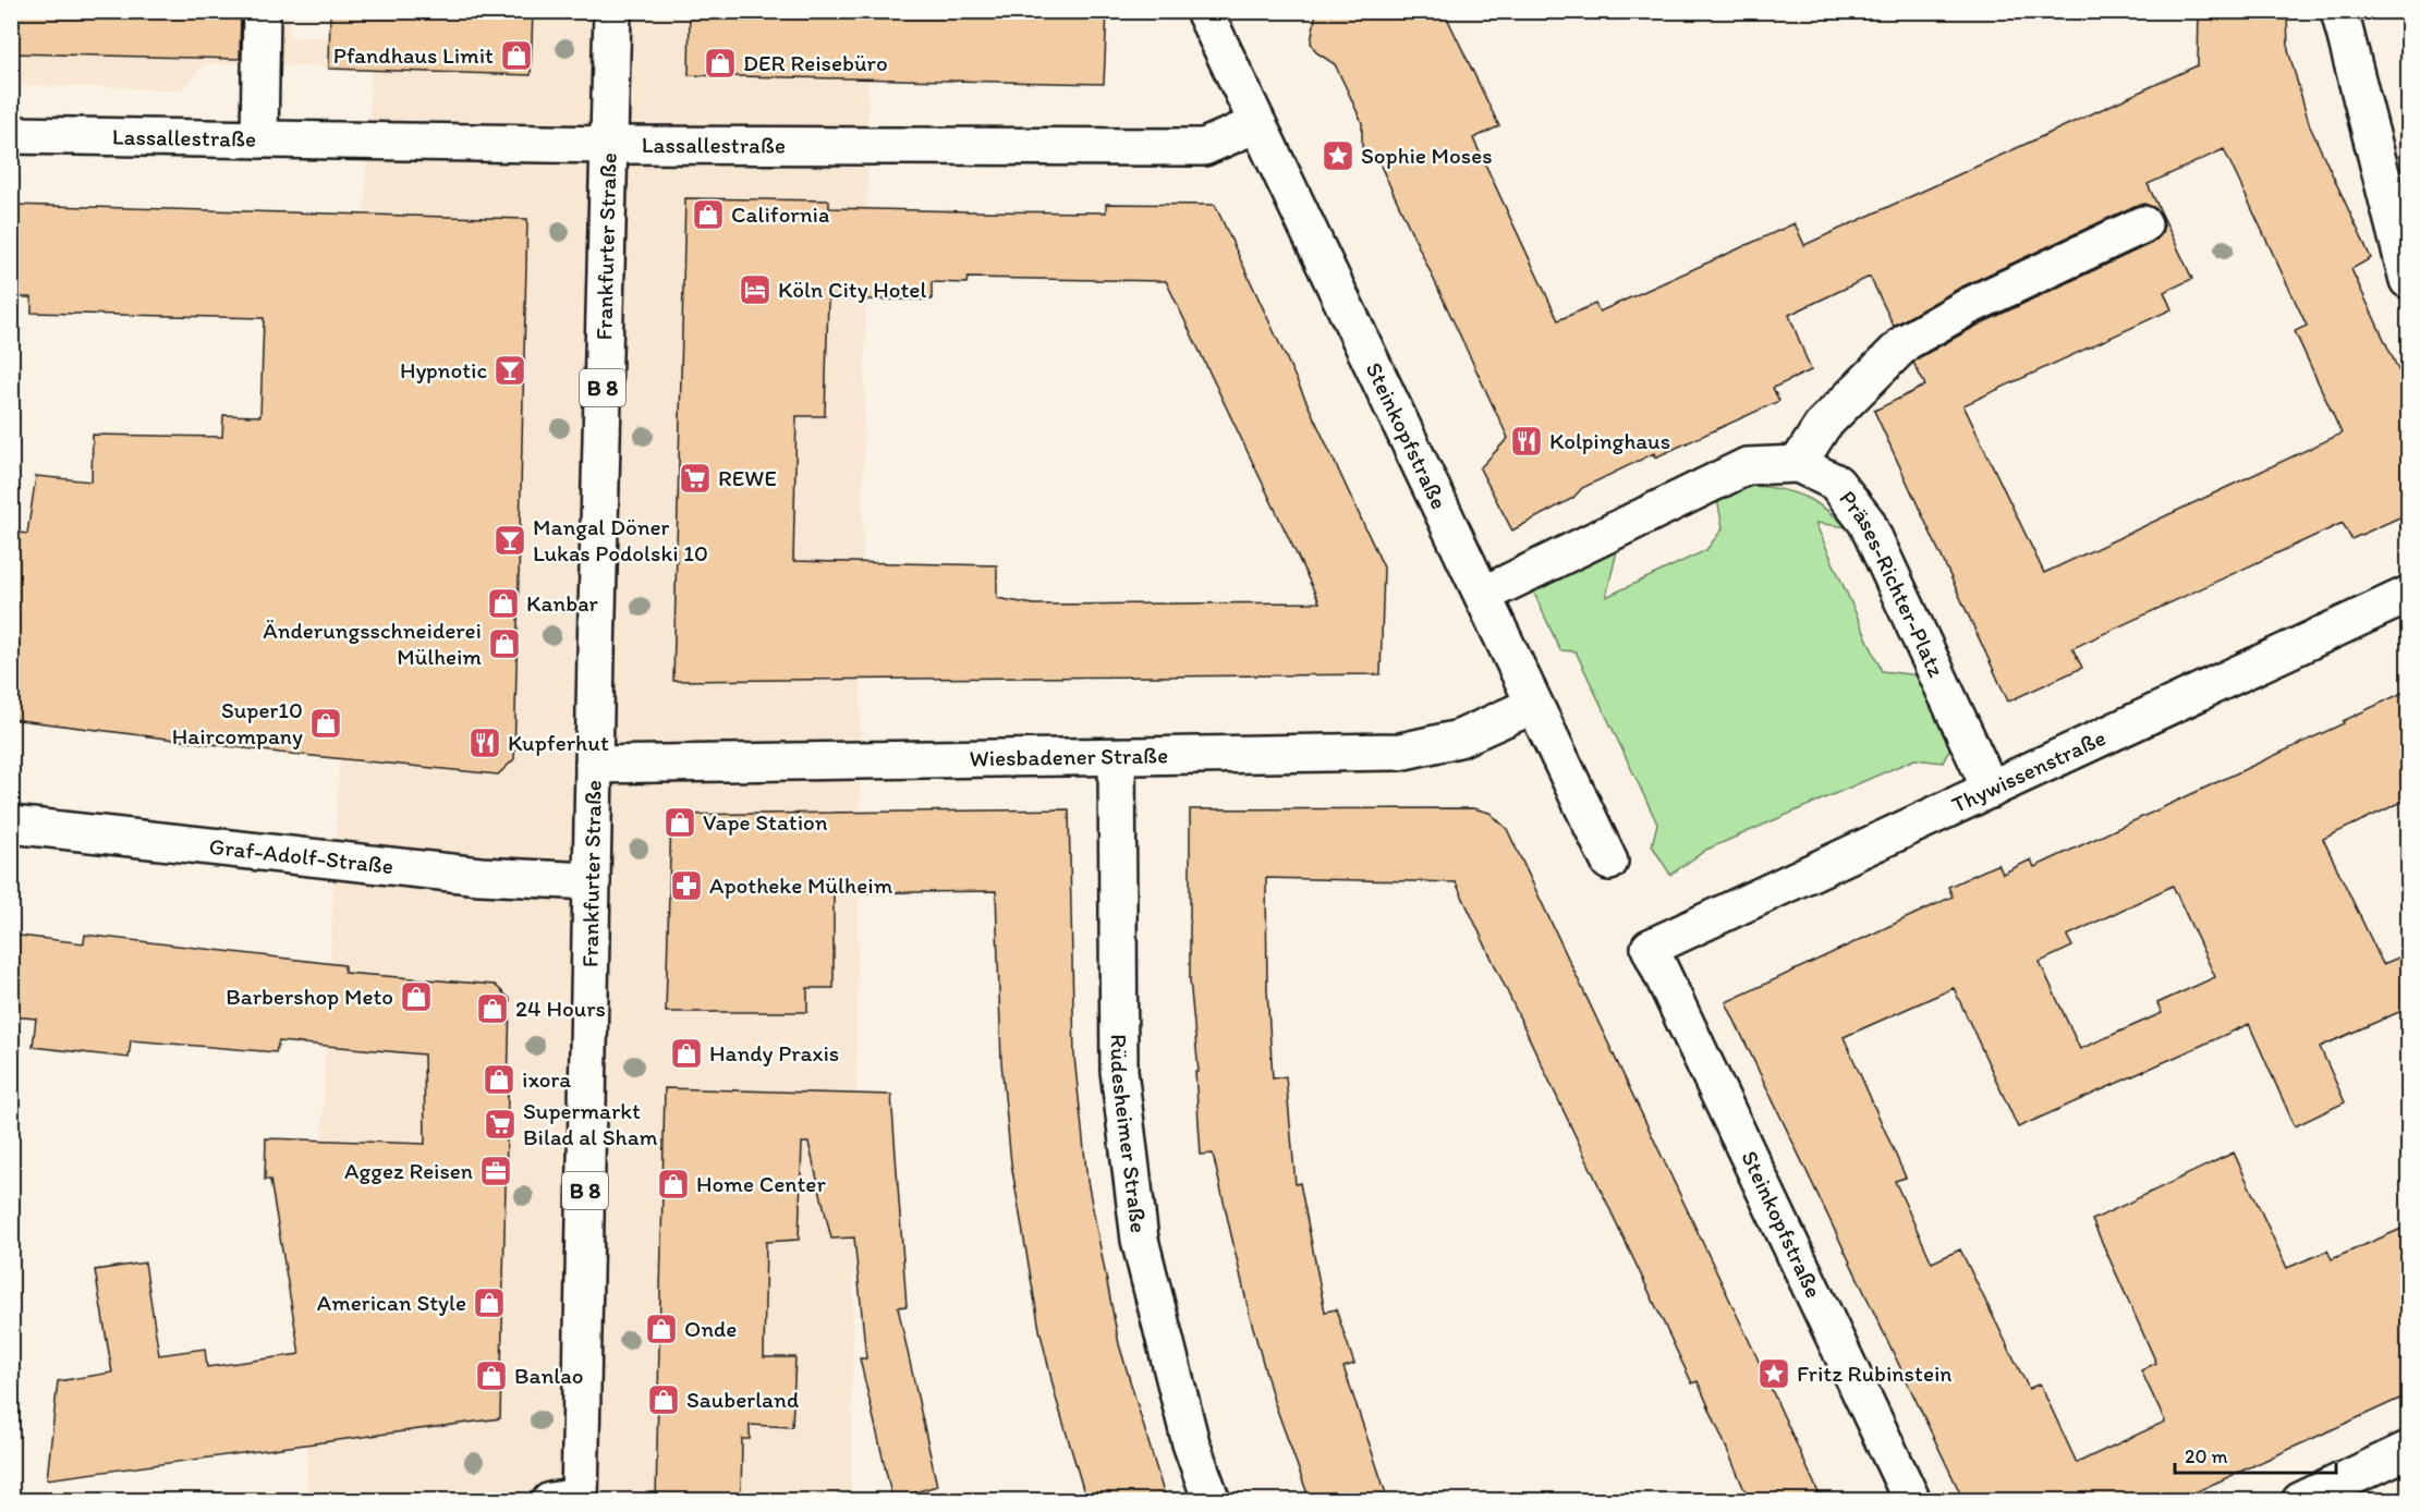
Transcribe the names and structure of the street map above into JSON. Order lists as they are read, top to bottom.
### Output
{
  "streets": {
    "street": [
      "Lassallestraße",
      "Frankfurter Straße",
      "B 8",
      "Steinkopfstraße",
      "Präses-Richter-Platz",
      "Wiesbadener Straße",
      "Thywissenstraße",
      "Graf-Adolf-Straße",
      "Rüdesheimer Straße"
    ]
  },
  "crossings": [
    ["Lassallestraße", "Frankfurter Straße"],
    ["Lassallestraße", "Steinkopfstraße"],
    ["Frankfurter Straße", "Wiesbadener Straße"],
    ["Frankfurter Straße", "Graf-Adolf-Straße"],
    ["Steinkopfstraße", "Präses-Richter-Platz"],
    ["Steinkopfstraße", "Wiesbadener Straße"],
    ["Steinkopfstraße", "Thywissenstraße"],
    ["Präses-Richter-Platz", "Thywissenstraße"],
    ["Wiesbadener Straße", "Rüdesheimer Straße"]
  ],
  "places": {
    "shop": [
      "Pfandhaus Limit",
      "DER Reisebüro",
      "California",
      "Kanbar",
      "Änderungsschneiderei Mülheim",
      "Super10 Haircompany",
      "Vape Station",
      "Barbershop Meto",
      "24 Hours",
      "Handy Praxis",
      "ixora",
      "Home Center",
      "American Style",
      "Onde",
      "Banlao",
      "Sauberland"
    ],
    "place": ["Sophie Moses", "Fritz Rubinstein"],
    "hotel": ["Köln City Hotel"],
    "bar": ["Hypnotic", "Mangal Döner Lukas Podolski 10"],
    "restaurant": ["Kolpinghaus", "Kupferhut"],
    "supermarket": ["REWE", "Supermarkt Bilad al Sham"],
    "pharmacy": ["Apotheke Mülheim"],
    "office": ["Aggez Reisen"]
  },
  "scale_bar": "20 m"
}
